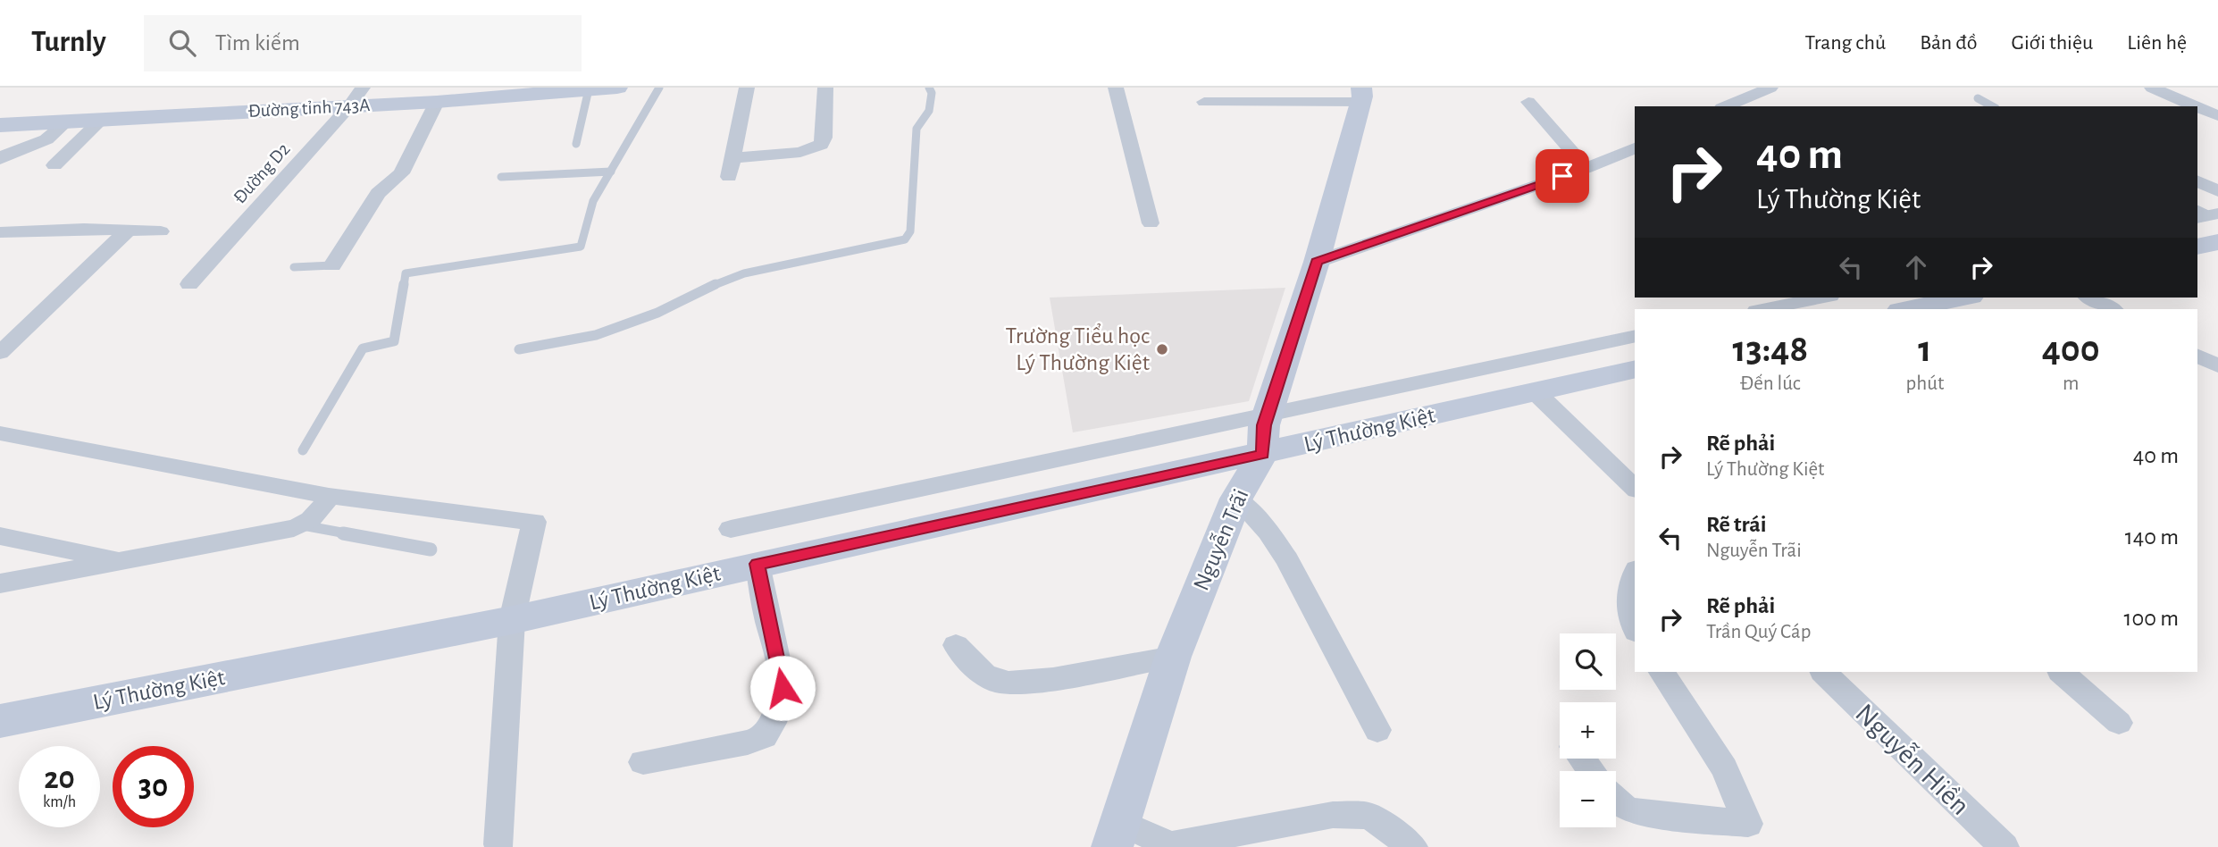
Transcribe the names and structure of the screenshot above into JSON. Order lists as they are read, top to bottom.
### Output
{
  "streets": {
    "main road": ["Đường tỉnh 743A", "Lý Thường Kiệt", "Nguyễn Trãi"],
    "street": ["Đường D2", "Nguyễn Hiền"]
  },
  "crossings": [
    ["Đường tỉnh 743A", "Đường D2"],
    ["Lý Thường Kiệt", "Nguyễn Trãi"]
  ],
  "places": ["Trường Tiểu học Lý Thường Kiệt"],
  "page": {
    "header": "Turnly",
    "search": "Tìm kiếm",
    "nav": [
      "Trang chủ",
      "Bản đồ",
      "Giới thiệu",
      "Liên hệ"
    ],
    "turn": ["40 m", "Lý Thường Kiệt"],
    "eta": [
      "13:48",
      "Đến lúc",
      "1",
      "phút",
      "400",
      "m"
    ],
    "list": [
      {
        "name": "Rẽ phải",
        "note": "Lý Thường Kiệt",
        "value": "40 m"
      },
      {
        "name": "Rẽ trái",
        "note": "Nguyễn Trãi",
        "value": "140 m"
      },
      {
        "name": "Rẽ phải",
        "note": "Trần Quý Cáp",
        "value": "100 m"
      }
    ],
    "map_buttons": ["+", "−"],
    "speed": "20 km/h",
    "limit": "30"
  }
}
